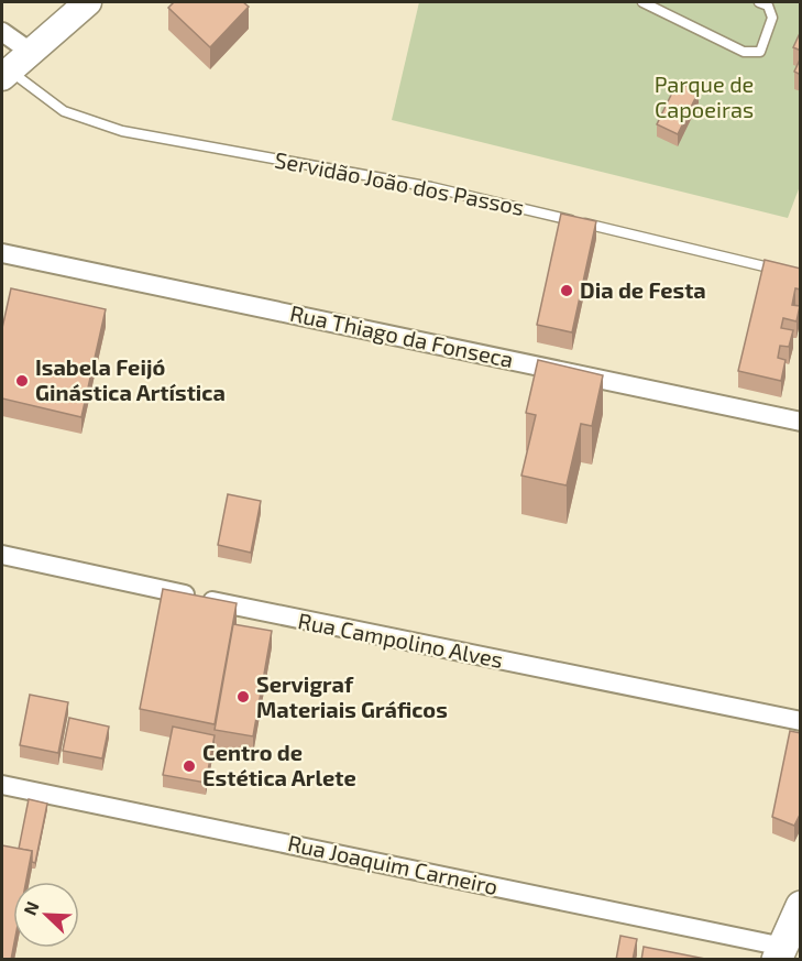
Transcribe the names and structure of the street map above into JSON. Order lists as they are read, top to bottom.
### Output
{
  "streets": {
    "street": ["Rua Thiago da Fonseca", "Rua Campolino Alves", "Rua Joaquim Carneiro"],
    "lane": ["Servidão João dos Passos"]
  },
  "parks": ["Parque de Capoeiras"],
  "places": [
    "Dia de Festa",
    "Isabela Feijó Ginástica Artística",
    "Servigraf Materiais Gráficos",
    "Centro de Estética Arlete"
  ],
  "north": "top left"
}
